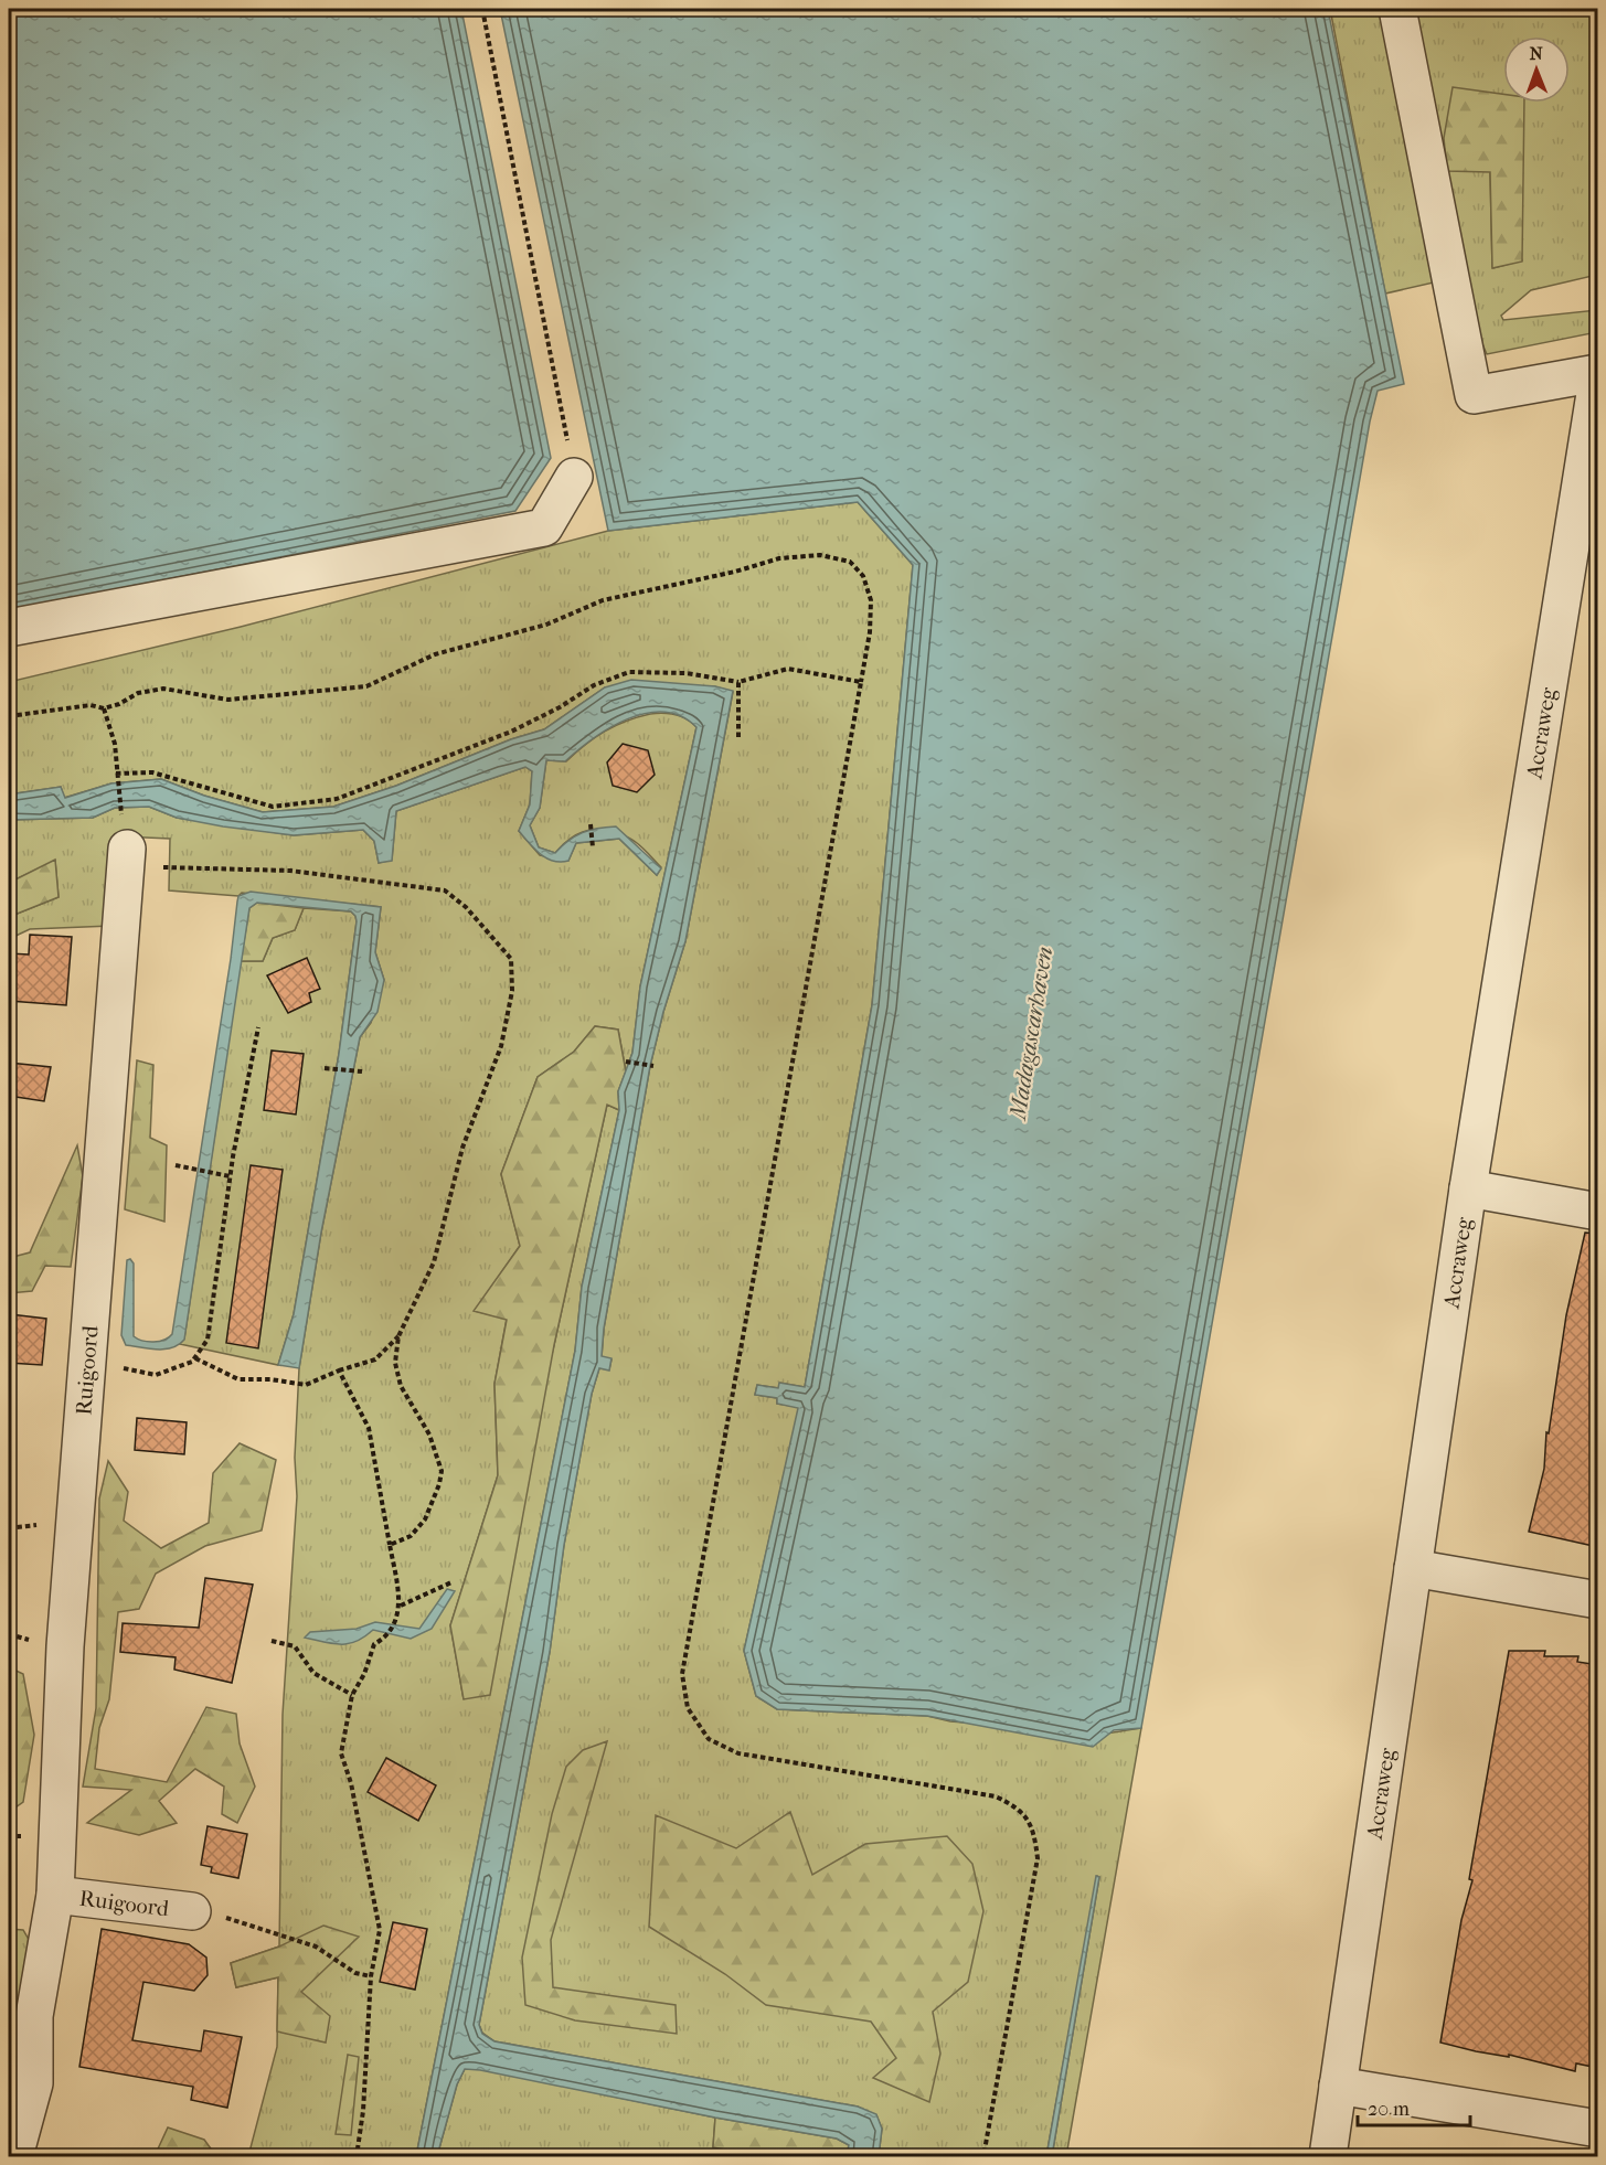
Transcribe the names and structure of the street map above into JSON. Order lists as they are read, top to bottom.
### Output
{
  "streets": {
    "street": ["Accraweg", "Ruigoord"]
  },
  "water": ["Madagascarhaven"],
  "scale_bar": "20 m",
  "north": "top"
}
